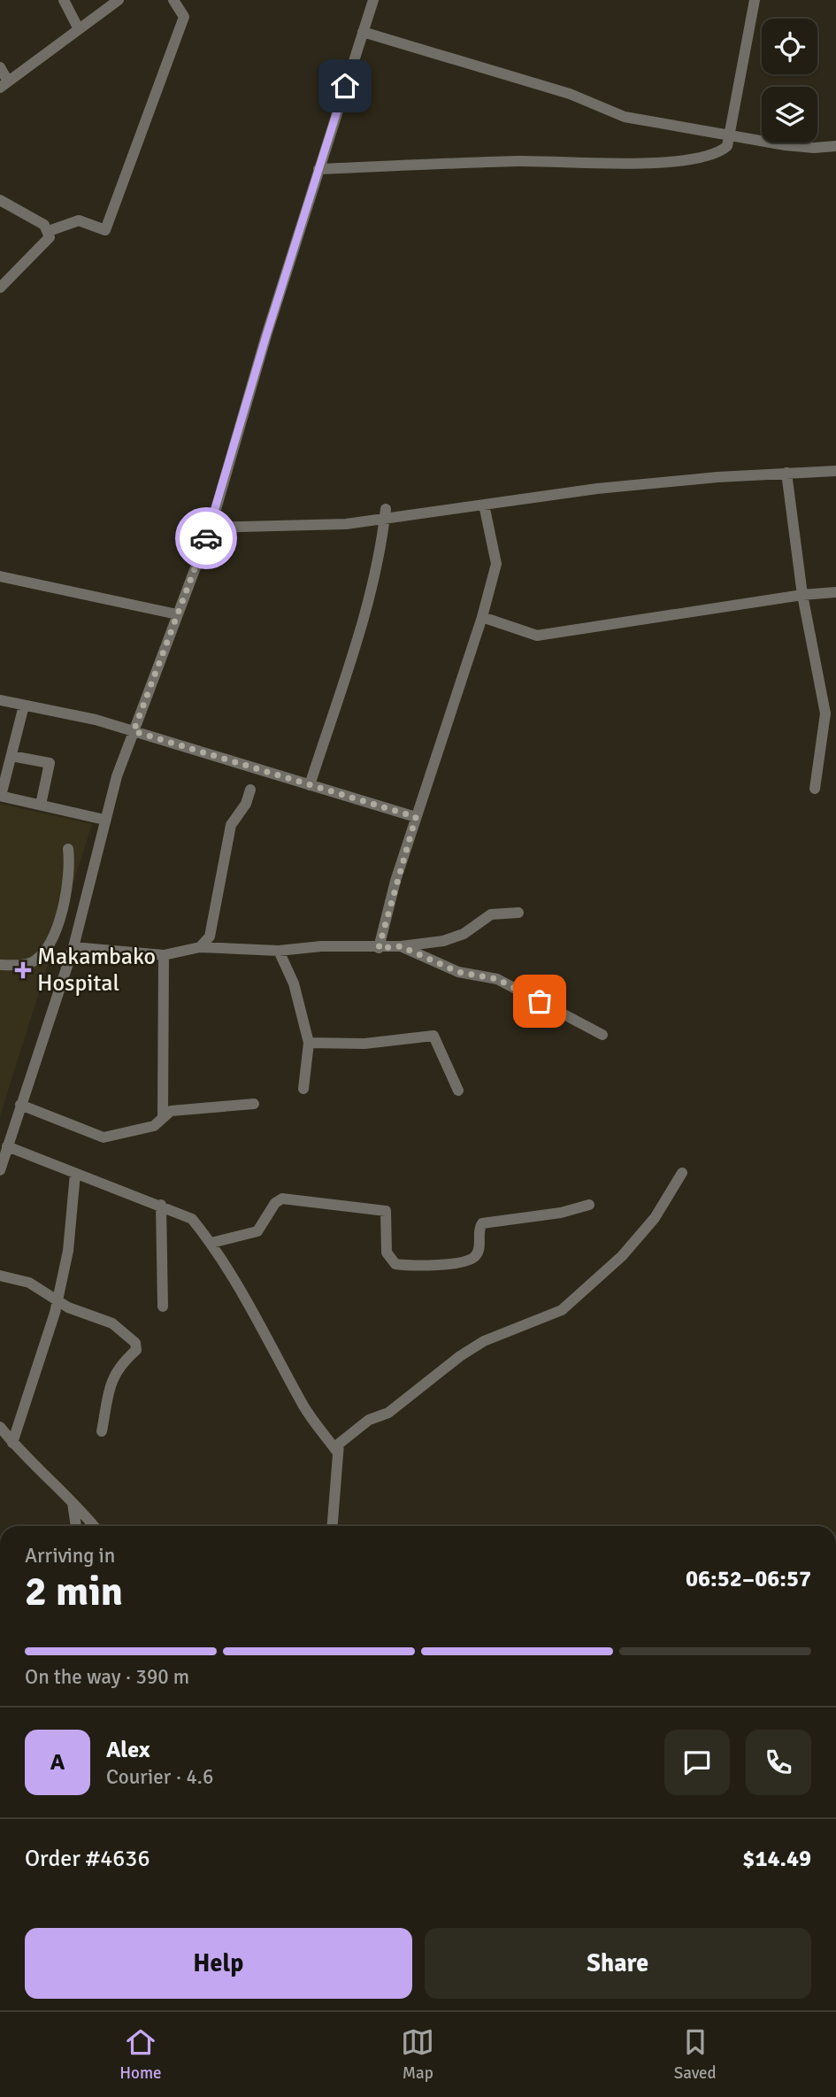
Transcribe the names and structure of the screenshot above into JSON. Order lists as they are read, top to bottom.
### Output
{
  "places": {
    "health": ["Makambako Hospital"]
  },
  "page": {
    "heading": ["2 min", "Arriving in", "06:52–06:57"],
    "panel": [
      "Alex",
      "Courier · 4.6",
      "Order #4636",
      "$14.49"
    ],
    "bar": "On the way · 390 m",
    "round": "A",
    "buttons": ["Help", "Share"],
    "tabs": ["Home", "Map", "Saved"]
  }
}
